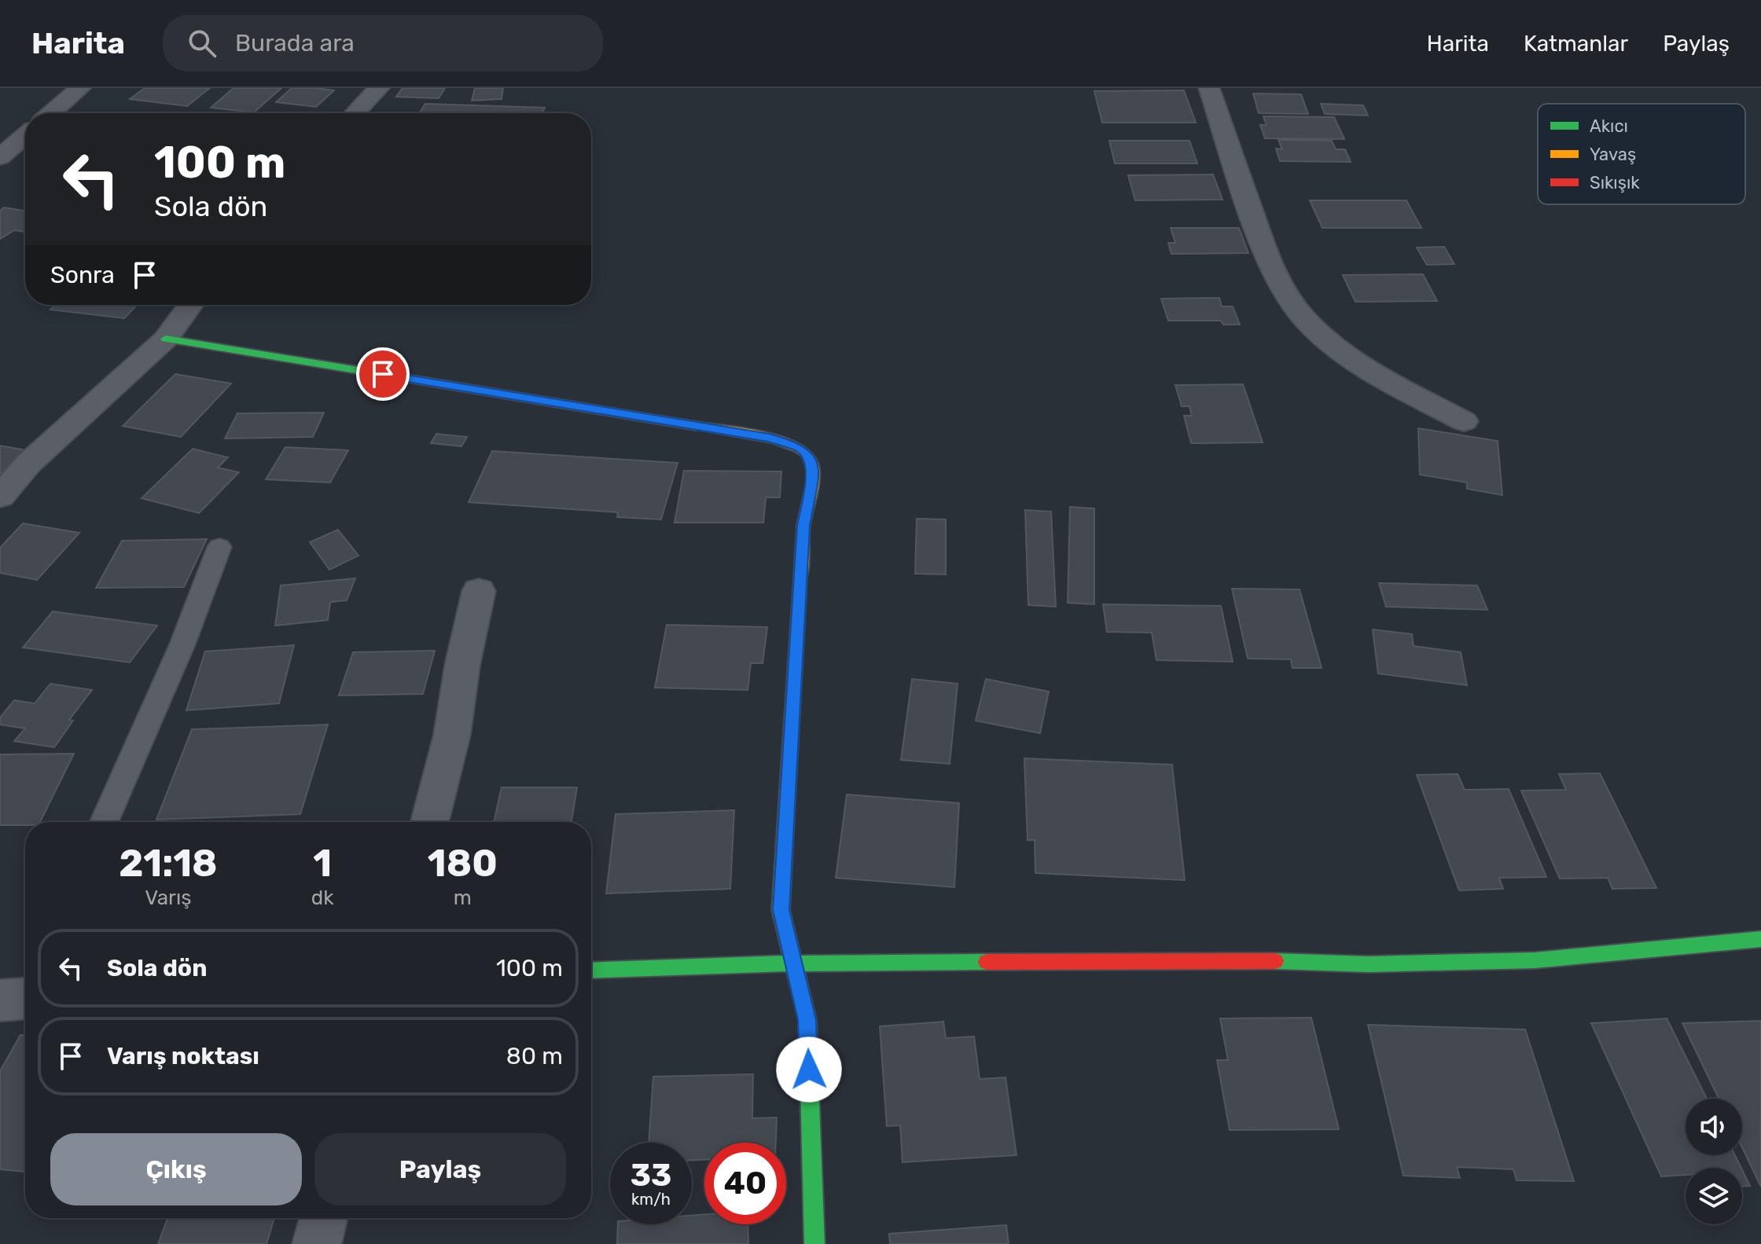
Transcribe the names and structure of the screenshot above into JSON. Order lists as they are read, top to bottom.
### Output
{
  "legend": ["Akıcı", "Yavaş", "Sıkışık"],
  "page": {
    "header": "Harita",
    "search": "Burada ara",
    "nav": ["Harita", "Katmanlar", "Paylaş"],
    "turn": ["100 m", "Sola dön"],
    "then": "Sonra",
    "eta": [
      "21:18",
      "Varış",
      "1",
      "dk",
      "180",
      "m"
    ],
    "list": [
      {
        "name": "Sola dön",
        "value": "100 m"
      },
      {
        "name": "Varış noktası",
        "value": "80 m"
      }
    ],
    "buttons": ["Çıkış", "Paylaş"],
    "speed": "33 km/h",
    "limit": "40"
  }
}
